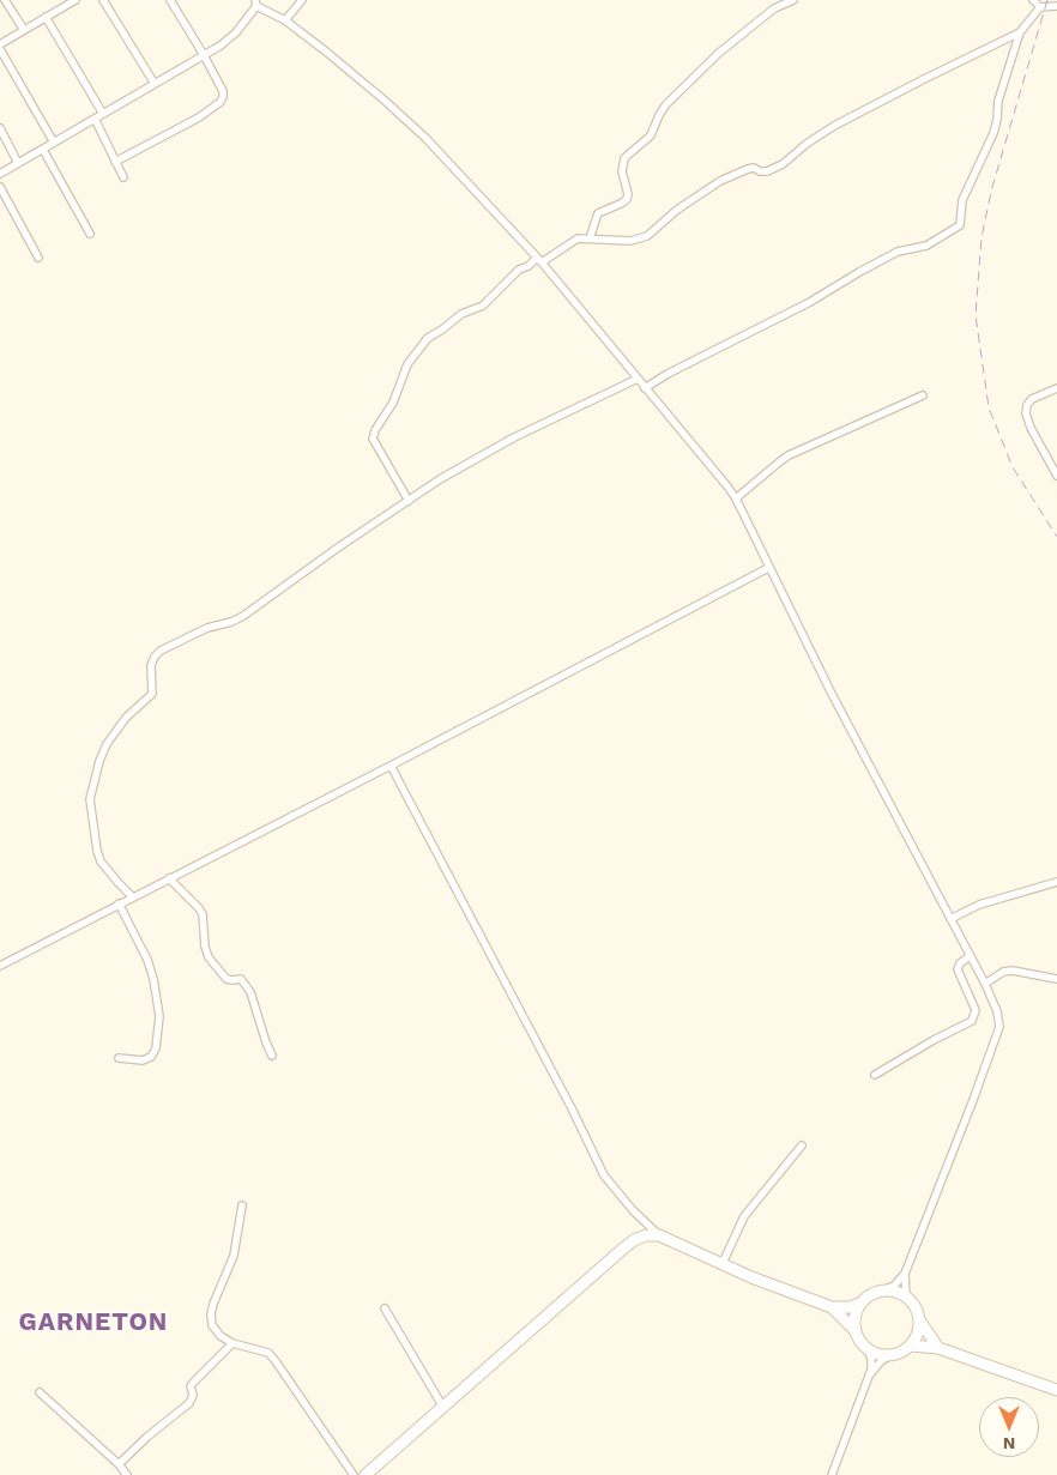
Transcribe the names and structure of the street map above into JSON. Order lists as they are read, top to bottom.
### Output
{
  "districts": ["GARNETON"],
  "north": "bottom"
}
